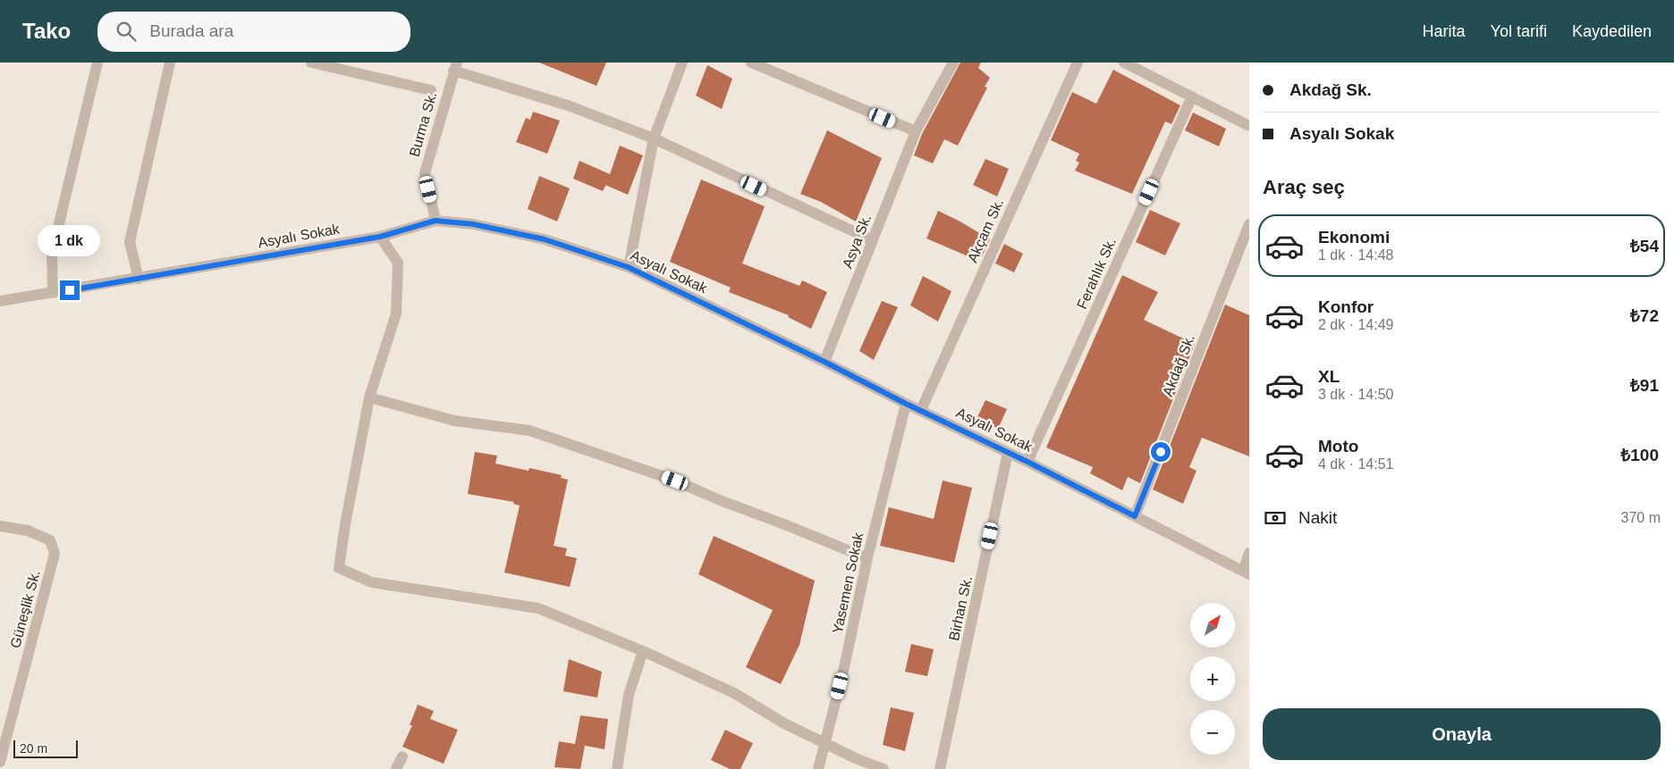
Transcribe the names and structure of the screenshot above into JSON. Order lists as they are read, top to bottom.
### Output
{
  "streets": {
    "street": [
      "Burma Sk.",
      "Akçam Sk.",
      "Asyalı Sokak",
      "Asya Sk.",
      "Ferahlık Sk.",
      "Akdağ Sk.",
      "Yasemen Sokak",
      "Birhan Sk.",
      "Güneşlik Sk."
    ]
  },
  "crossings": [
    ["Burma Sk.", "Asyalı Sokak"],
    ["Akçam Sk.", "Asyalı Sokak"],
    ["Asyalı Sokak", "Asya Sk."],
    ["Asyalı Sokak", "Ferahlık Sk."],
    ["Asyalı Sokak", "Akdağ Sk."],
    ["Asyalı Sokak", "Yasemen Sokak"],
    ["Asyalı Sokak", "Birhan Sk."]
  ],
  "scale_bar": "20 m",
  "north": "top right",
  "page": {
    "header": "Tako",
    "search": "Burada ara",
    "nav": ["Harita", "Yol tarifi", "Kaydedilen"],
    "banner": ["Akdağ Sk.", "Asyalı Sokak"],
    "heading": "Araç seç",
    "list": [
      {
        "name": "Ekonomi",
        "note": "1 dk · 14:48",
        "value": "₺54"
      },
      {
        "name": "Konfor",
        "note": "2 dk · 14:49",
        "value": "₺72"
      },
      {
        "name": "XL",
        "note": "3 dk · 14:50",
        "value": "₺91"
      },
      {
        "name": "Moto",
        "note": "4 dk · 14:51",
        "value": "₺100"
      }
    ],
    "bubble": "1 dk",
    "pay": ["Nakit", "370 m"],
    "map_buttons": ["+", "−"],
    "buttons": "Onayla",
    "scale": "20 m"
  }
}
